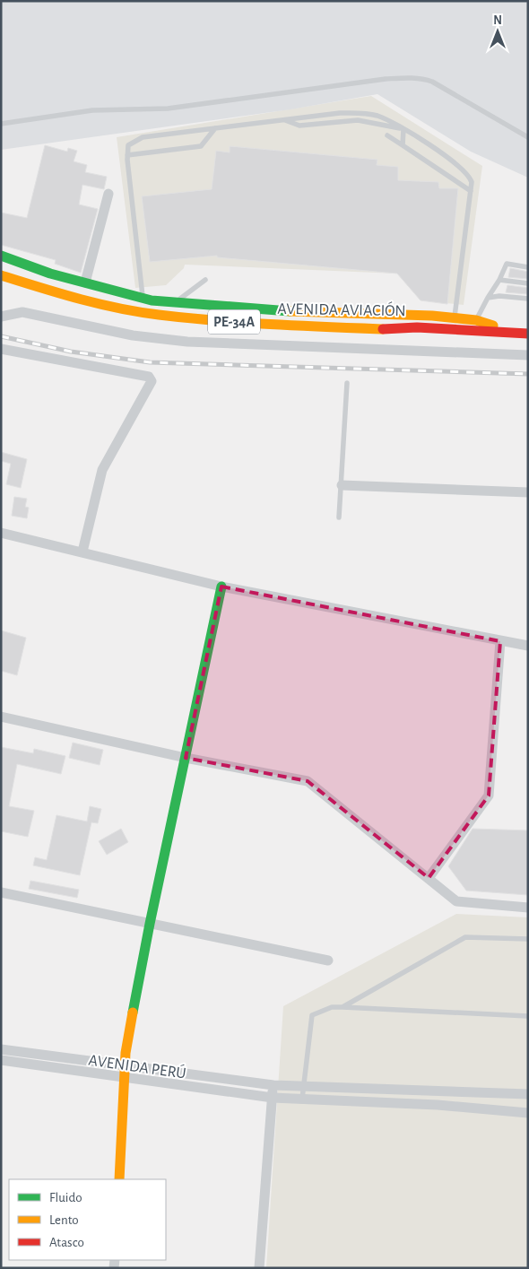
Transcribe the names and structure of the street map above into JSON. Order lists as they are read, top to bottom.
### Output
{
  "streets": {
    "main road": ["AVENIDA AVIACIÓN", "PE-34A"],
    "street": ["AVENIDA PERÚ"]
  },
  "legend": ["Fluido", "Lento", "Atasco"],
  "north": "top"
}
